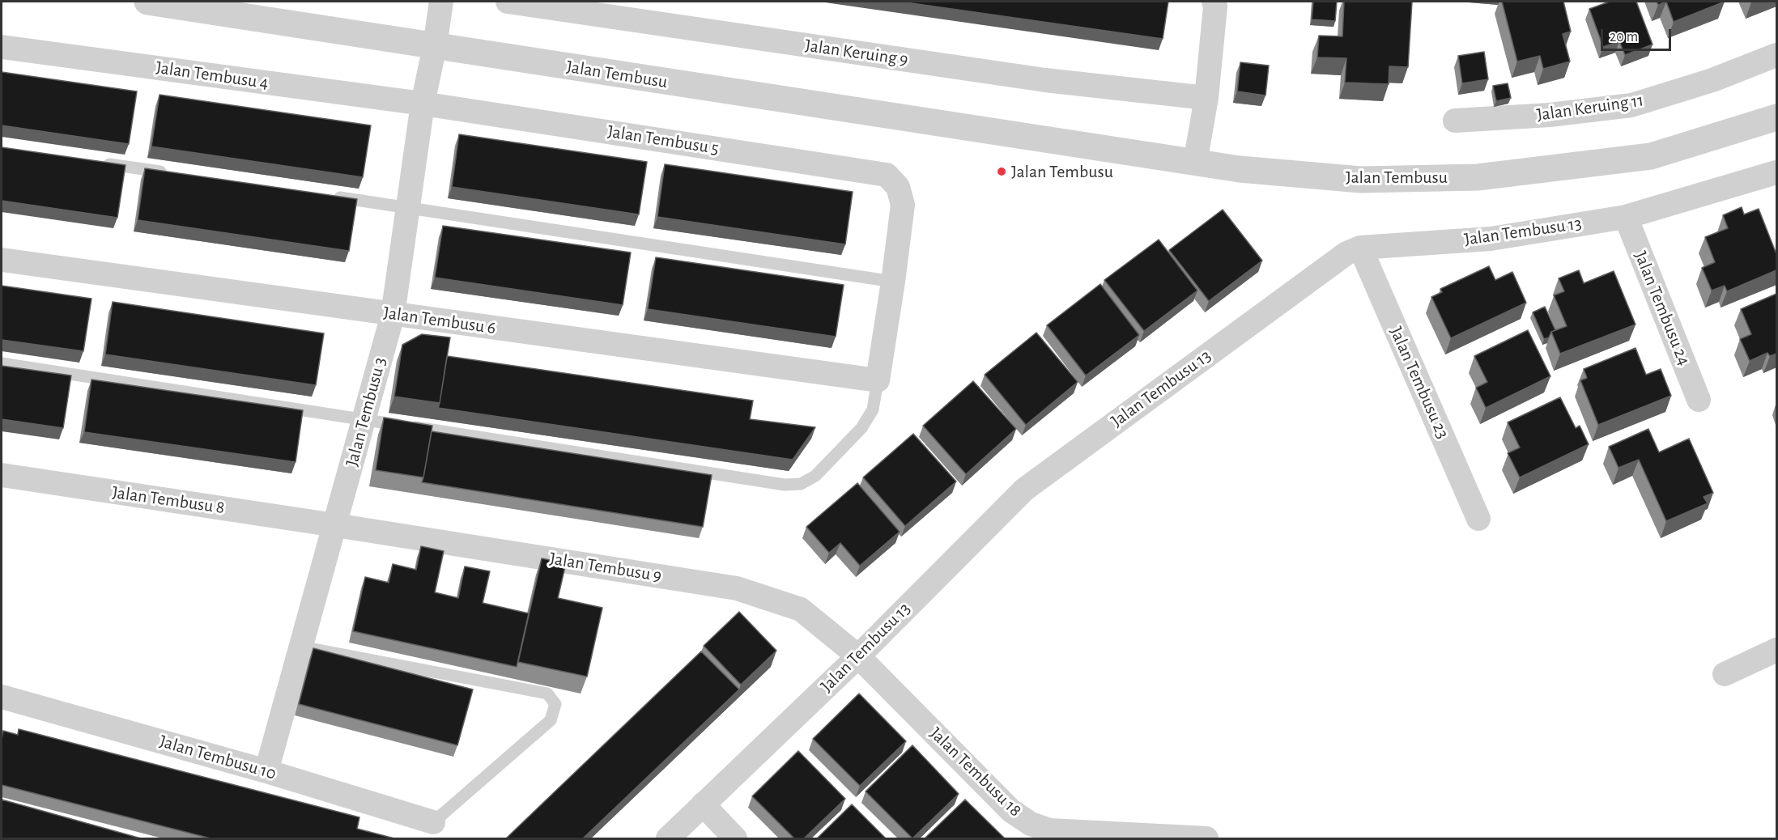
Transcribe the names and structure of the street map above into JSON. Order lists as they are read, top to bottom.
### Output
{
  "streets": {
    "street": [
      "Jalan Keruing 9",
      "Jalan Tembusu",
      "Jalan Tembusu 4",
      "Jalan Keruing 11",
      "Jalan Tembusu 5",
      "Jalan Tembusu 13",
      "Jalan Tembusu 24",
      "Jalan Tembusu 6",
      "Jalan Tembusu 23",
      "Jalan Tembusu 3",
      "Jalan Tembusu 8",
      "Jalan Tembusu 9",
      "Jalan Tembusu 10",
      "Jalan Tembusu 18"
    ]
  },
  "crossings": [
    ["Jalan Tembusu", "Jalan Tembusu 3"],
    ["Jalan Tembusu 4", "Jalan Tembusu 5"],
    ["Jalan Tembusu 4", "Jalan Tembusu 3"],
    ["Jalan Tembusu 5", "Jalan Tembusu 3"],
    ["Jalan Tembusu 13", "Jalan Tembusu 24"],
    ["Jalan Tembusu 13", "Jalan Tembusu 23"],
    ["Jalan Tembusu 13", "Jalan Tembusu 9"],
    ["Jalan Tembusu 13", "Jalan Tembusu 18"],
    ["Jalan Tembusu 6", "Jalan Tembusu 3"],
    ["Jalan Tembusu 3", "Jalan Tembusu 8"],
    ["Jalan Tembusu 3", "Jalan Tembusu 9"],
    ["Jalan Tembusu 3", "Jalan Tembusu 10"],
    ["Jalan Tembusu 8", "Jalan Tembusu 9"],
    ["Jalan Tembusu 9", "Jalan Tembusu 18"]
  ],
  "places": ["Jalan Tembusu"],
  "scale_bar": "20 m"
}
